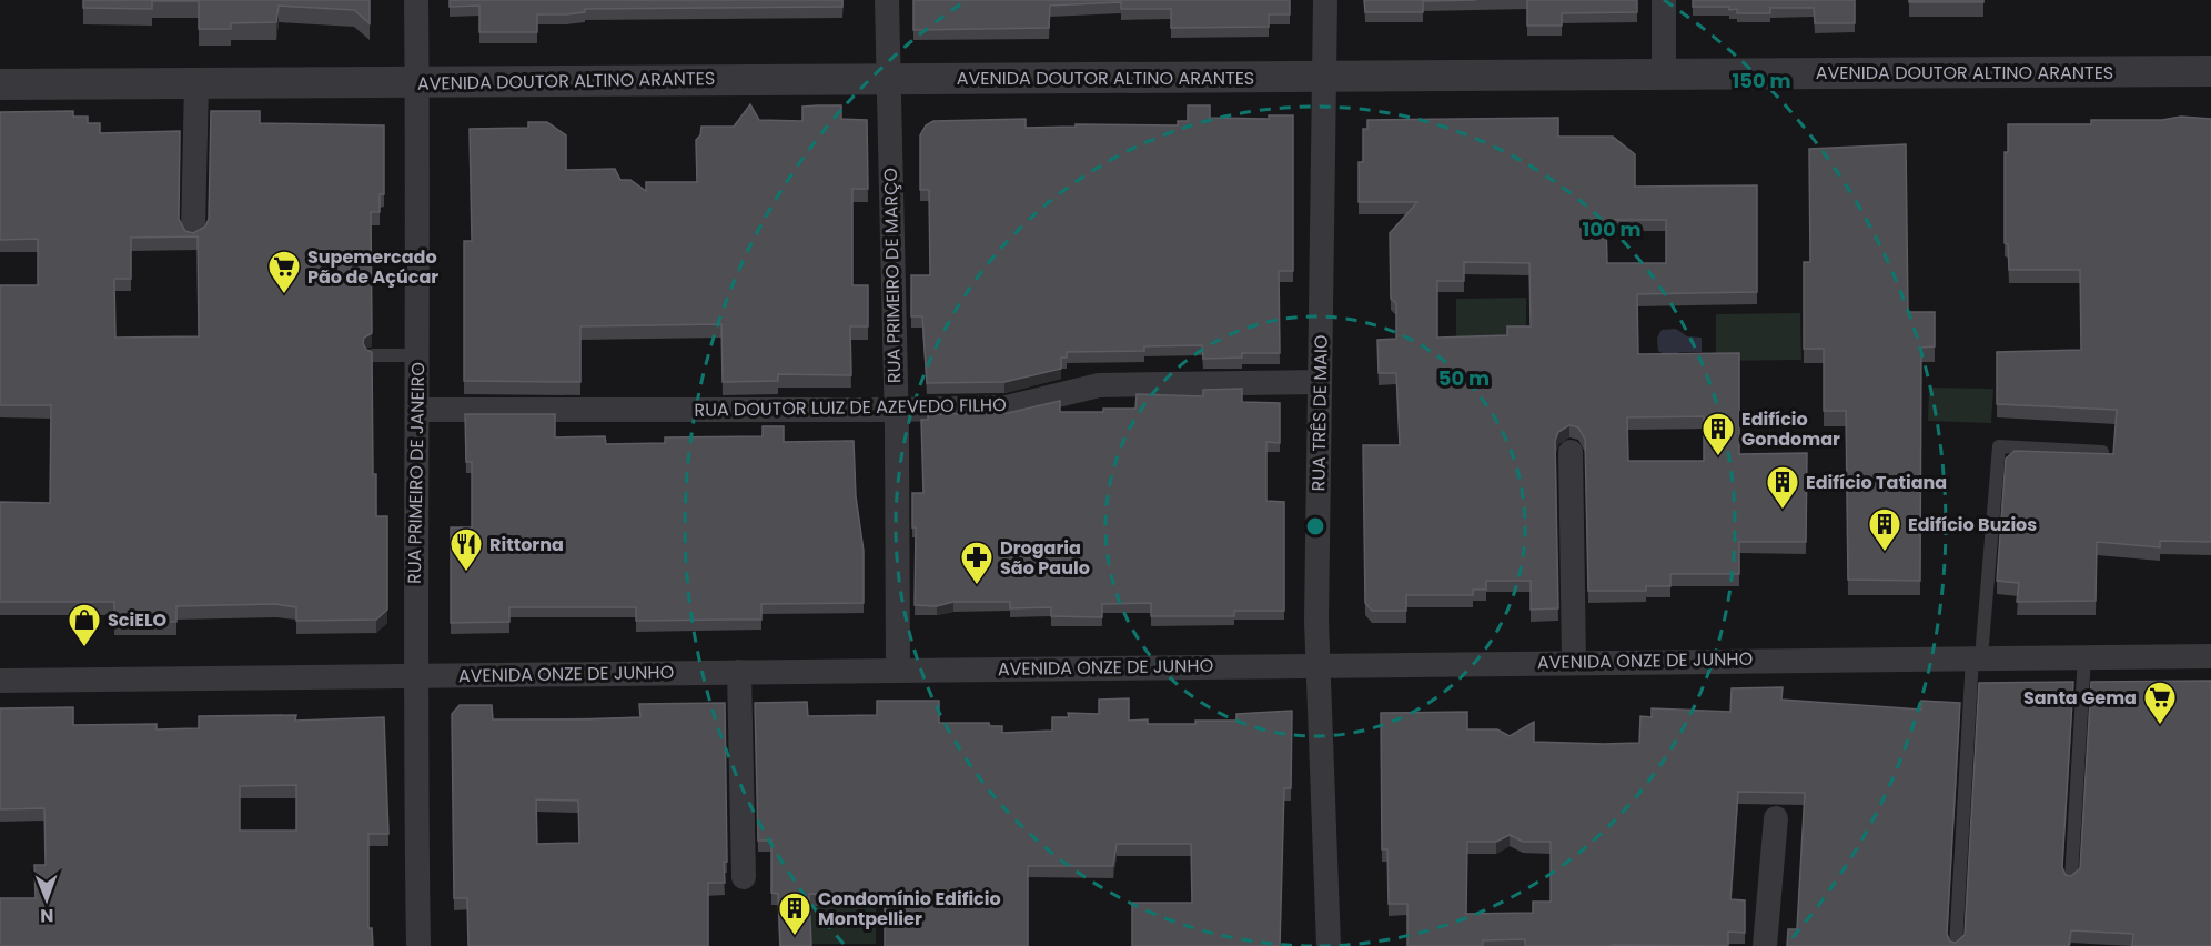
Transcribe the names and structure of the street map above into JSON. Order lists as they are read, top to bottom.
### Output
{
  "streets": {
    "street": [
      "AVENIDA DOUTOR ALTINO ARANTES",
      "RUA PRIMEIRO DE MARÇO",
      "RUA DOUTOR LUIZ DE AZEVEDO FILHO",
      "RUA TRÊS DE MAIO",
      "RUA PRIMEIRO DE JANEIRO",
      "AVENIDA ONZE DE JUNHO"
    ]
  },
  "crossings": [
    ["AVENIDA DOUTOR ALTINO ARANTES", "RUA PRIMEIRO DE MARÇO"],
    ["AVENIDA DOUTOR ALTINO ARANTES", "RUA TRÊS DE MAIO"],
    ["AVENIDA DOUTOR ALTINO ARANTES", "RUA PRIMEIRO DE JANEIRO"],
    ["RUA PRIMEIRO DE MARÇO", "RUA DOUTOR LUIZ DE AZEVEDO FILHO"],
    ["RUA PRIMEIRO DE MARÇO", "AVENIDA ONZE DE JUNHO"],
    ["RUA DOUTOR LUIZ DE AZEVEDO FILHO", "RUA TRÊS DE MAIO"],
    ["RUA DOUTOR LUIZ DE AZEVEDO FILHO", "RUA PRIMEIRO DE JANEIRO"],
    ["RUA TRÊS DE MAIO", "AVENIDA ONZE DE JUNHO"],
    ["RUA PRIMEIRO DE JANEIRO", "AVENIDA ONZE DE JUNHO"]
  ],
  "places": {
    "supermarket": ["Supemercado Pão de Açúcar", "Santa Gema"],
    "building": [
      "Edifício Gondomar",
      "Edifício Tatiana",
      "Edifício Buzios",
      "Condomínio Edificio Montpellier"
    ],
    "restaurant": ["Rittorna"],
    "pharmacy": ["Drogaria São Paulo"],
    "shop": ["SciELO"]
  },
  "north": "bottom",
  "rings": ["150 m", "100 m", "50 m"]
}
